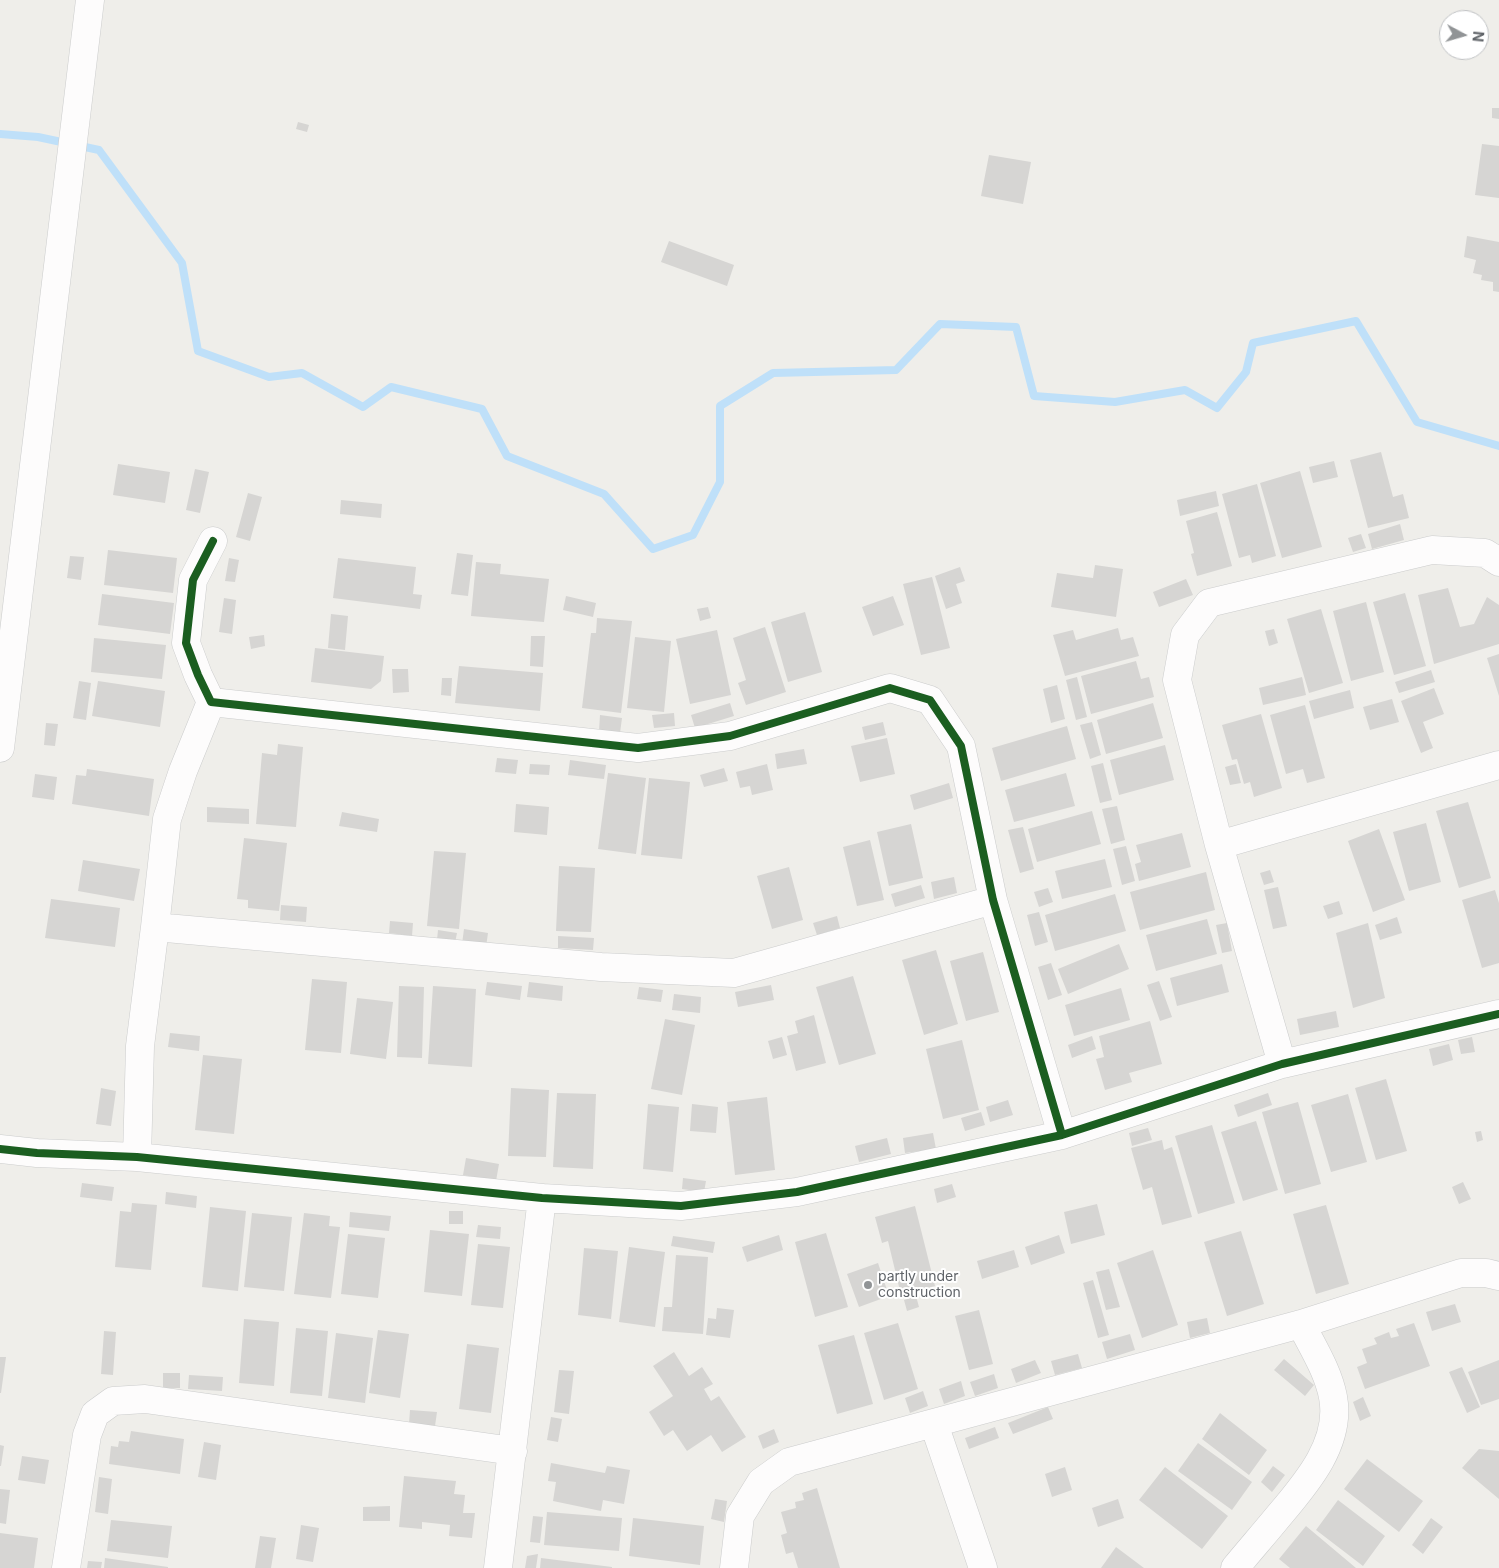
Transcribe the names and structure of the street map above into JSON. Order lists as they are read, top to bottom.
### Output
{
  "places": ["partly under construction"],
  "north": "right"
}
